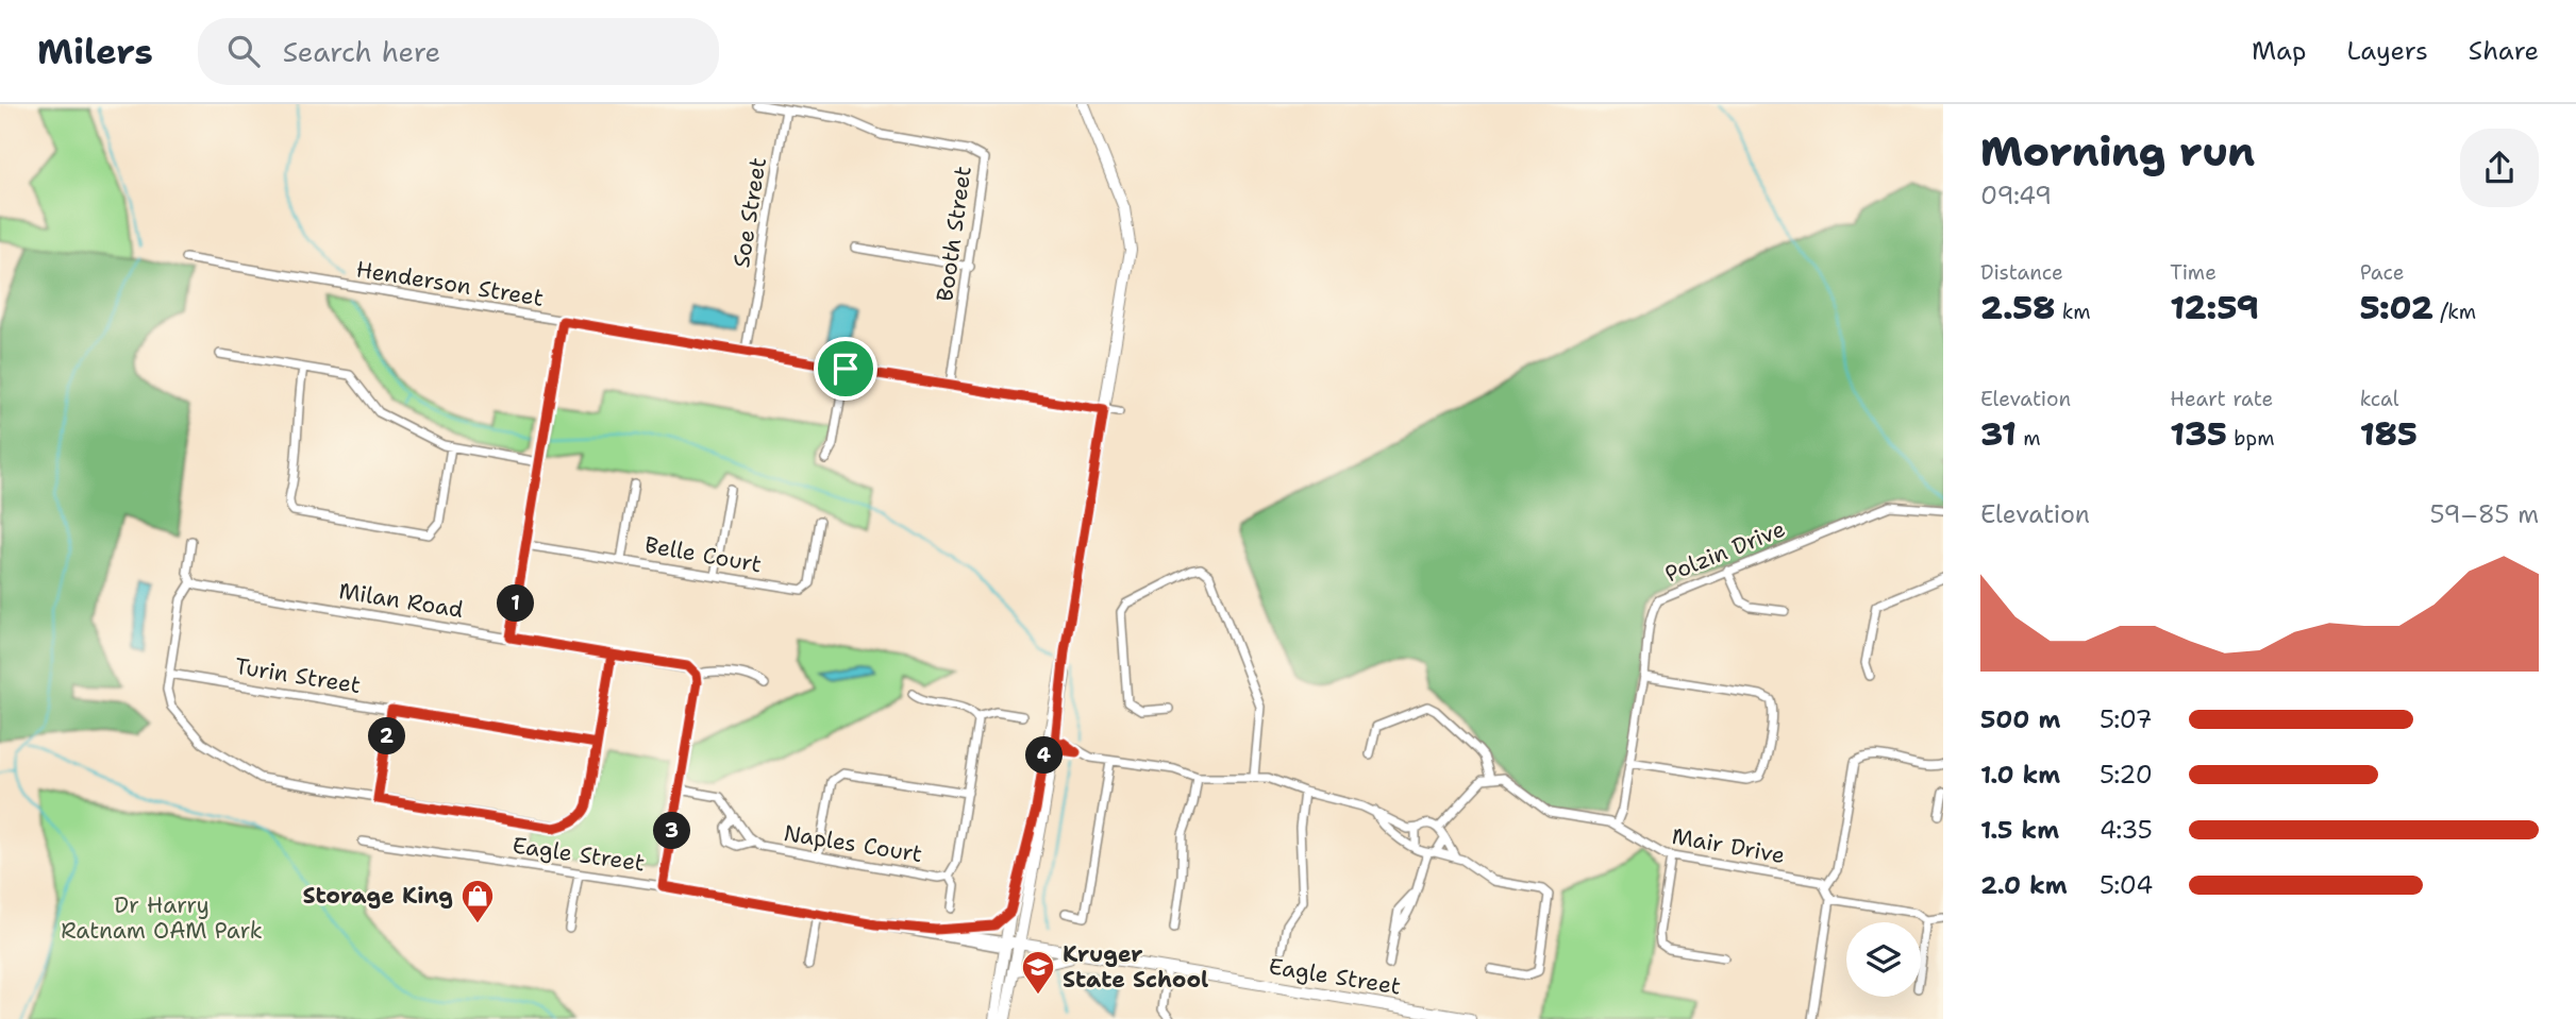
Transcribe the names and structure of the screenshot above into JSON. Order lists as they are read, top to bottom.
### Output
{
  "streets": {
    "street": [
      "Soe Street",
      "Booth Street",
      "Henderson Street",
      "Polzin Drive",
      "Belle Court",
      "Milan Road",
      "Turin Street",
      "Naples Court",
      "Mair Drive",
      "Eagle Street"
    ]
  },
  "crossings": [
    ["Soe Street", "Booth Street"],
    ["Soe Street", "Henderson Street"],
    ["Booth Street", "Henderson Street"],
    ["Polzin Drive", "Mair Drive"]
  ],
  "parks": ["Dr Harry Ratnam OAM Park"],
  "places": {
    "shop": ["Storage King"],
    "school or university": ["Kruger State School"]
  },
  "page": {
    "header": "Milers",
    "search": "Search here",
    "nav": ["Map", "Layers", "Share"],
    "heading": ["Morning run", "09:49"],
    "stats": [
      ["Distance", "2.58 km"],
      ["Time", "12:59"],
      ["Pace", "5:02 /km"],
      ["Elevation", "31 m"],
      ["Heart rate", "135 bpm"],
      ["kcal", "185"]
    ],
    "chart": ["Elevation", "59–85 m"],
    "pins": [
      "1",
      "2",
      "4",
      "3"
    ],
    "list": [
      {
        "name": "500 m",
        "note": "5:07"
      },
      {
        "name": "1.0 km",
        "note": "5:20"
      },
      {
        "name": "1.5 km",
        "note": "4:35"
      },
      {
        "name": "2.0 km",
        "note": "5:04"
      }
    ]
  }
}
